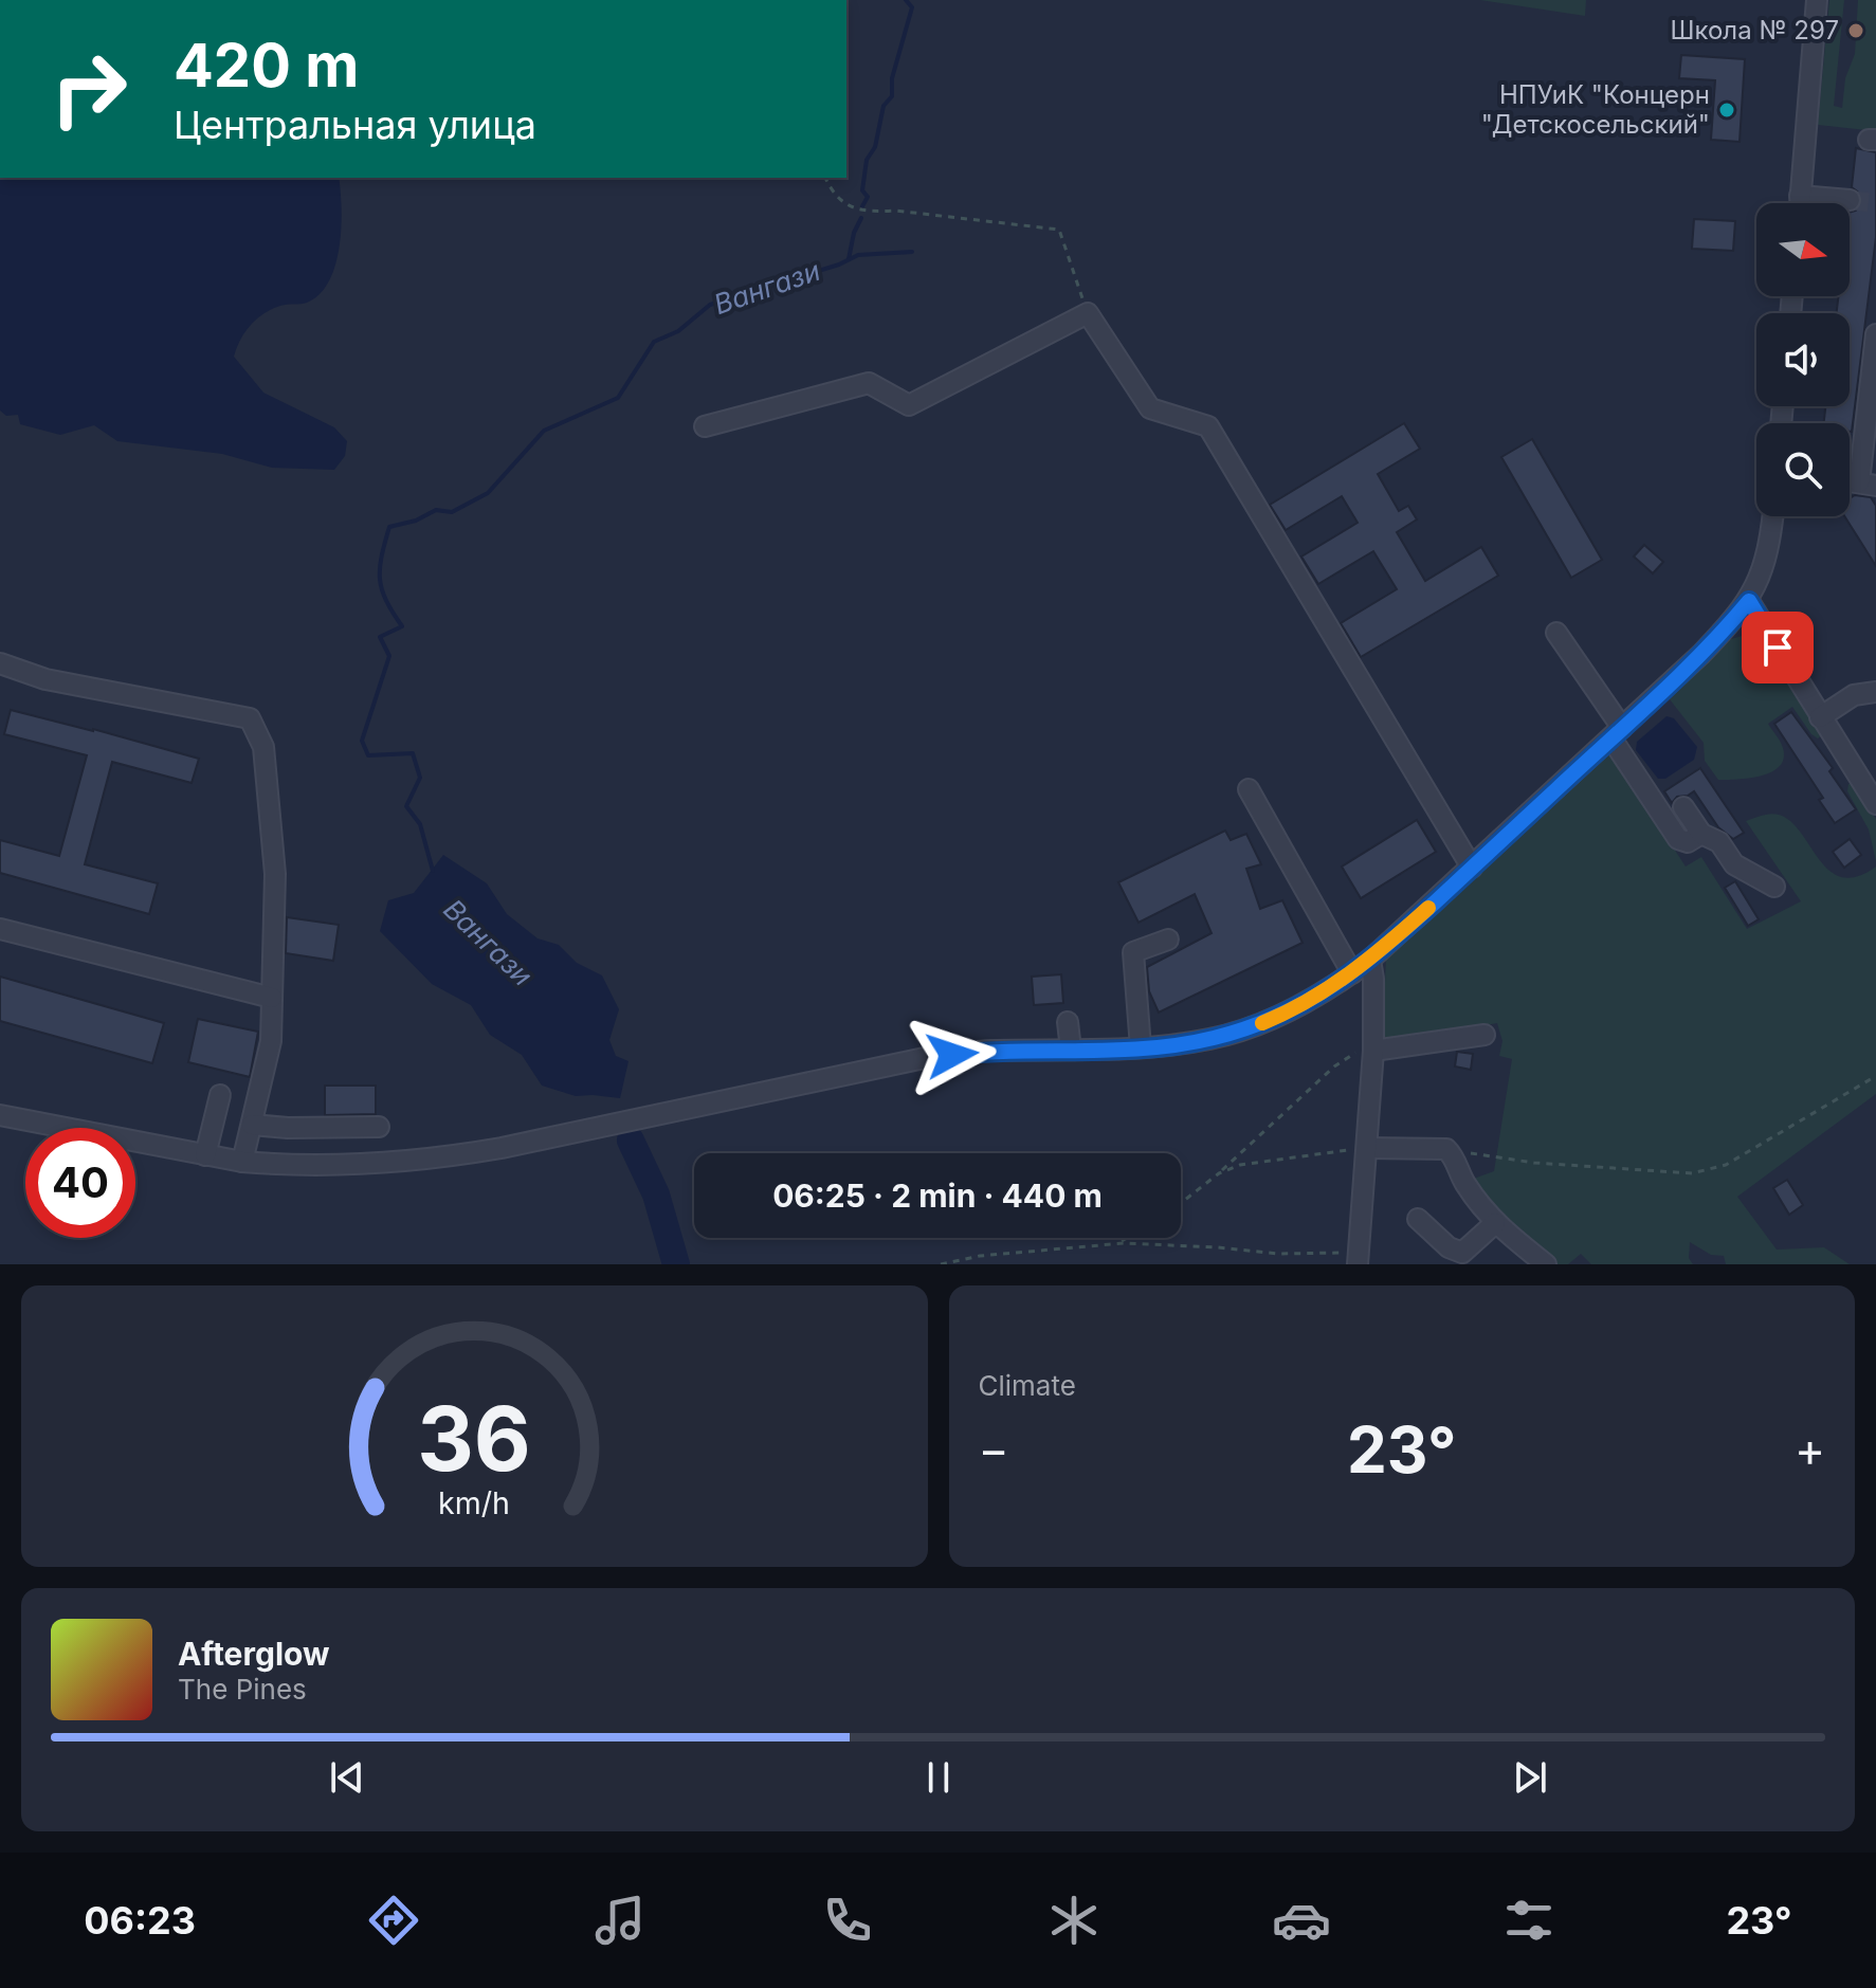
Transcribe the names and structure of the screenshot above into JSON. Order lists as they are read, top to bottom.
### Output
{
  "water": ["Вангази"],
  "places": ["Школа № 297", "НПУиК \"Концерн \"Детскосельский\""],
  "north": "right",
  "page": {
    "turn": ["420 m", "Центральная улица"],
    "limit": "40",
    "trip": "06:25 · 2 min · 440 m",
    "tile": "Climate",
    "heat": ["−", "23°", "+"],
    "song": ["Afterglow", "The Pines"],
    "tabs": ["06:23", "23°"],
    "gauge": ["36", "km/h"]
  }
}
